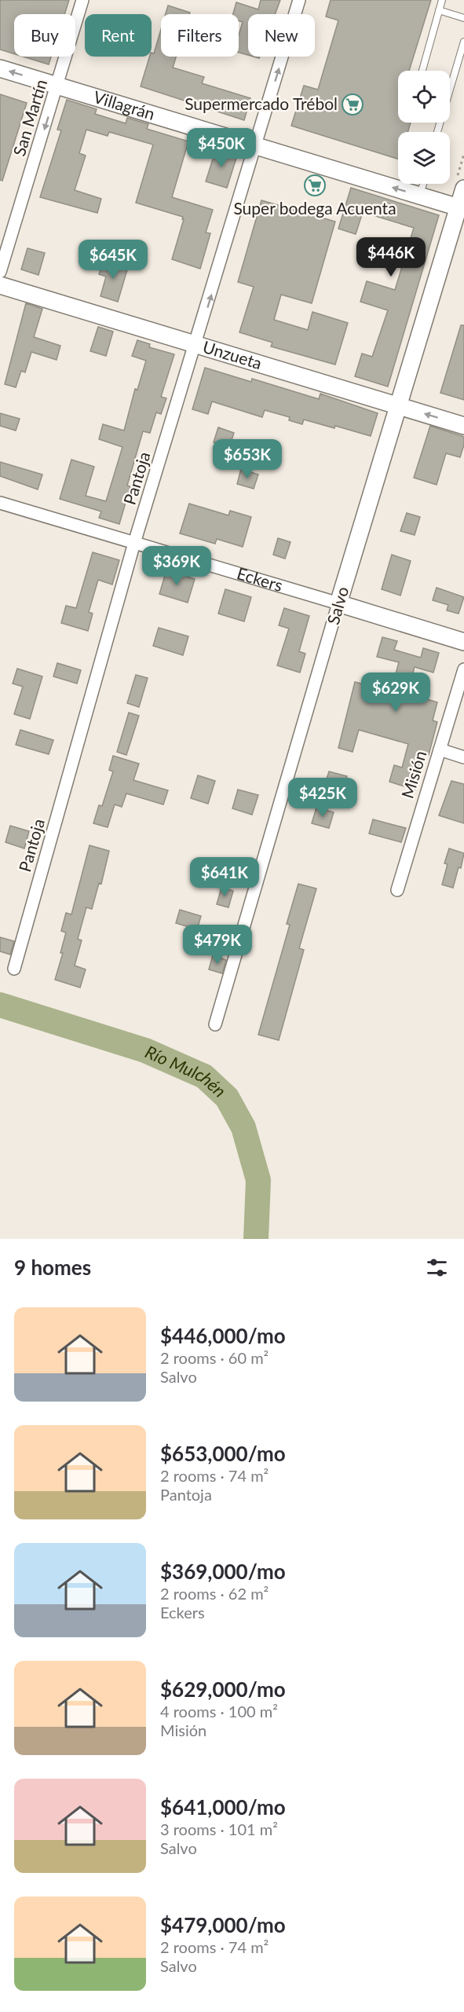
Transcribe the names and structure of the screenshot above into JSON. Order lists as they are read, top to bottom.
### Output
{
  "streets": {
    "street": [
      "Villagrán",
      "San Martín",
      "Unzueta",
      "Pantoja",
      "Eckers",
      "Salvo",
      "Misión"
    ]
  },
  "crossings": [
    ["Villagrán", "San Martín"],
    ["Villagrán", "Pantoja"],
    ["Villagrán", "Salvo"],
    ["Unzueta", "Pantoja"],
    ["Unzueta", "Salvo"],
    ["Pantoja", "Eckers"],
    ["Eckers", "Salvo"]
  ],
  "one_way": ["Villagrán", "San Martín", "Pantoja"],
  "water": ["Río Mulchén"],
  "places": {
    "supermarket": ["Supermercado Trébol", "Super bodega Acuenta"]
  },
  "page": {
    "chip": [
      "Buy",
      "Rent",
      "Filters",
      "New"
    ],
    "price": [
      "$450K",
      "$446K",
      "$645K",
      "$653K",
      "$369K",
      "$629K",
      "$425K",
      "$641K",
      "$479K"
    ],
    "heading": "9 homes",
    "list": [
      {
        "name": "$446,000/mo",
        "note": "2 rooms · 60 m² · Salvo"
      },
      {
        "name": "$653,000/mo",
        "note": "2 rooms · 74 m² · Pantoja"
      },
      {
        "name": "$369,000/mo",
        "note": "2 rooms · 62 m² · Eckers"
      },
      {
        "name": "$629,000/mo",
        "note": "4 rooms · 100 m² · Misión"
      },
      {
        "name": "$641,000/mo",
        "note": "3 rooms · 101 m² · Salvo"
      },
      {
        "name": "$479,000/mo",
        "note": "2 rooms · 74 m² · Salvo"
      }
    ]
  }
}
